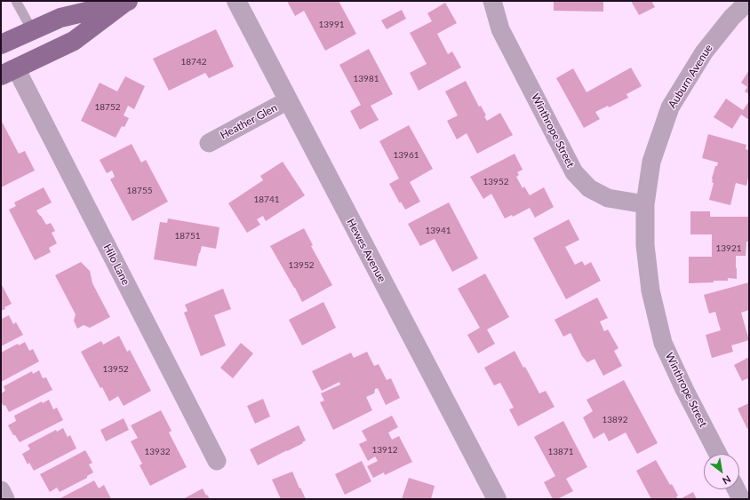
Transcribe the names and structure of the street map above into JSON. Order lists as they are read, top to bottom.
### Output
{
  "streets": {
    "street": [
      "Auburn Avenue",
      "Heather Glen",
      "Winthrope Street",
      "Hewes Avenue",
      "Hilo Lane"
    ]
  },
  "crossings": [
    ["Auburn Avenue", "Winthrope Street"],
    ["Heather Glen", "Hewes Avenue"]
  ],
  "house_numbers": [
    "13991",
    "18742",
    "13981",
    "18752",
    "13961",
    "13952",
    "18755",
    "18741",
    "13941",
    "18751",
    "13921",
    "13952",
    "13952",
    "13892",
    "13912",
    "13932",
    "13871"
  ],
  "north": "bottom right"
}
